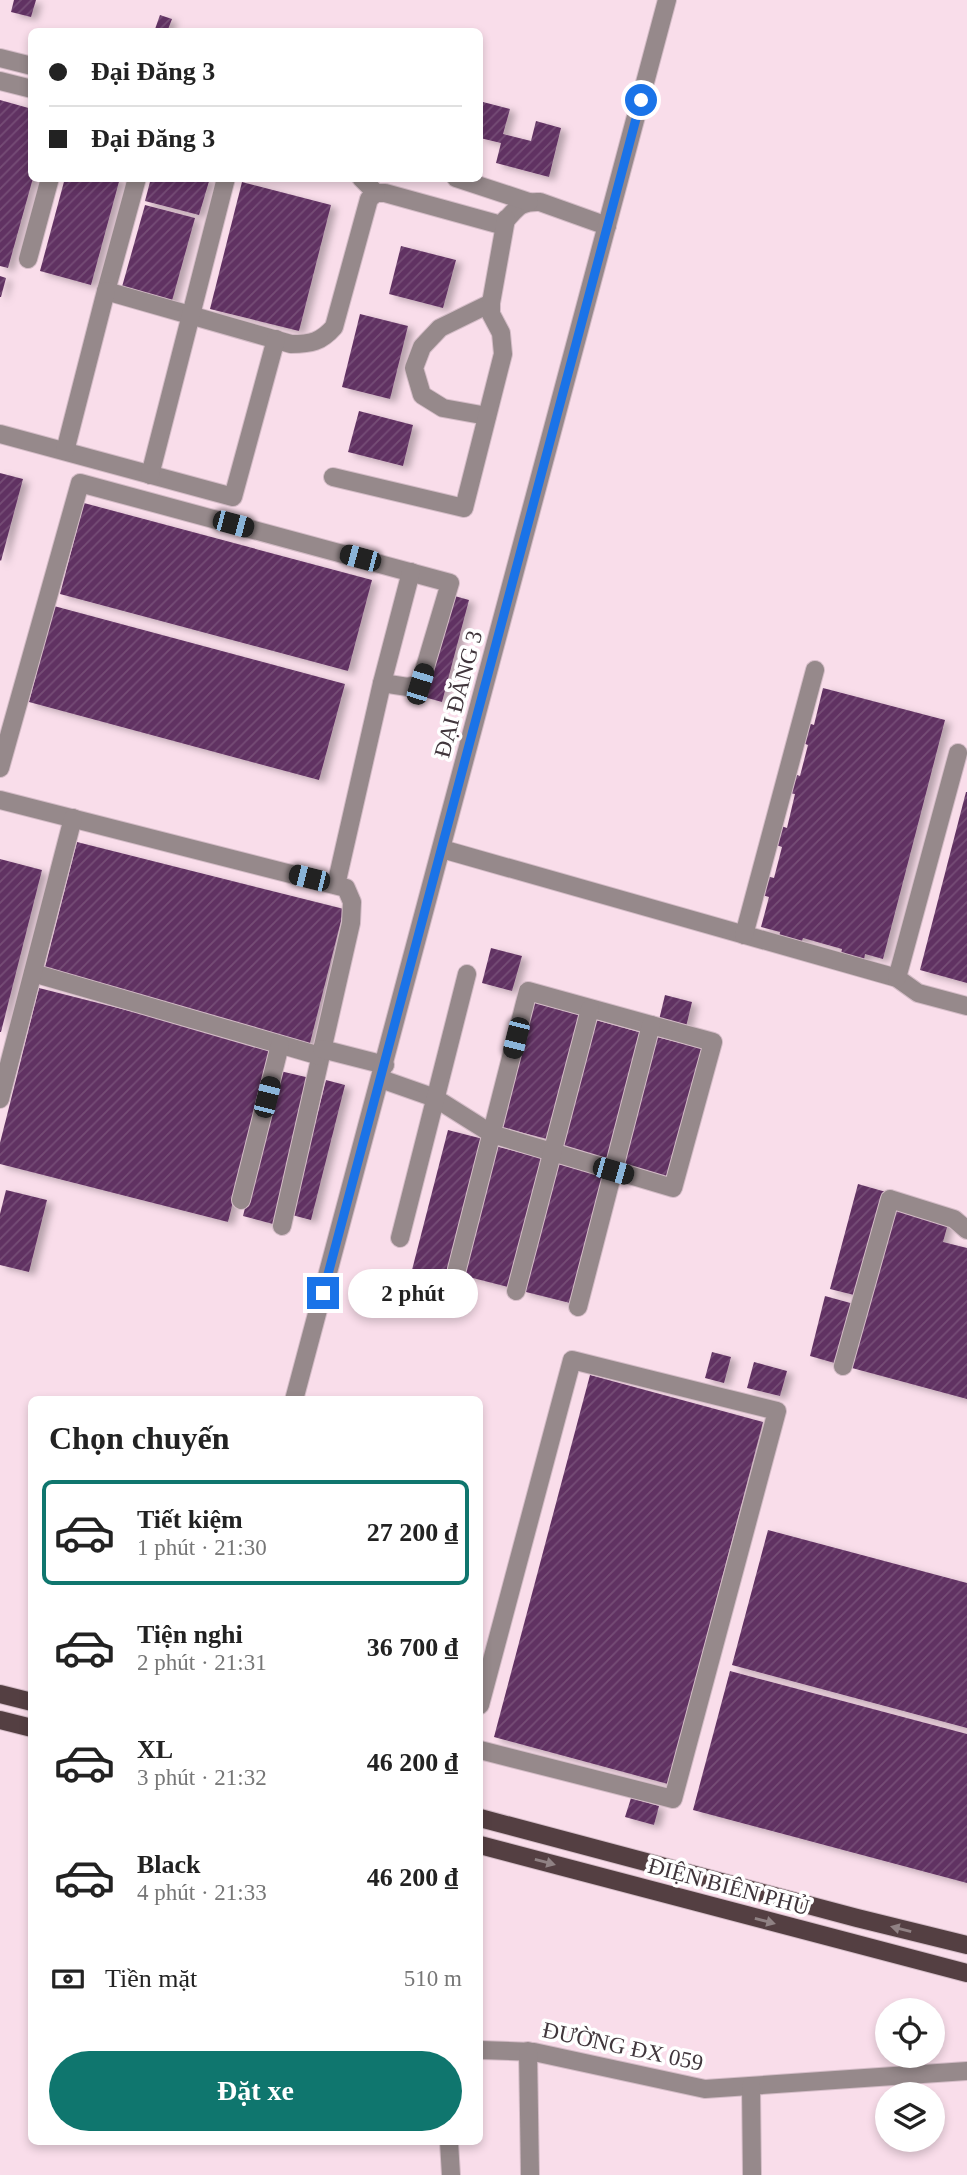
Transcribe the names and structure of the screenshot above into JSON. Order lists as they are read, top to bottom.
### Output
{
  "streets": {
    "main road": ["ĐIỆN BIÊN PHỦ"],
    "street": ["ĐẠI ĐĂNG 3", "ĐƯỜNG ĐX 059"]
  },
  "page": {
    "banner": ["Đại Đăng 3", "Đại Đăng 3"],
    "bubble": "2 phút",
    "heading": "Chọn chuyến",
    "list": [
      {
        "name": "Tiết kiệm",
        "note": "1 phút · 21:30",
        "value": "27 200 ₫"
      },
      {
        "name": "Tiện nghi",
        "note": "2 phút · 21:31",
        "value": "36 700 ₫"
      },
      {
        "name": "XL",
        "note": "3 phút · 21:32",
        "value": "46 200 ₫"
      },
      {
        "name": "Black",
        "note": "4 phút · 21:33",
        "value": "46 200 ₫"
      }
    ],
    "pay": ["Tiền mặt", "510 m"],
    "buttons": "Đặt xe"
  }
}
